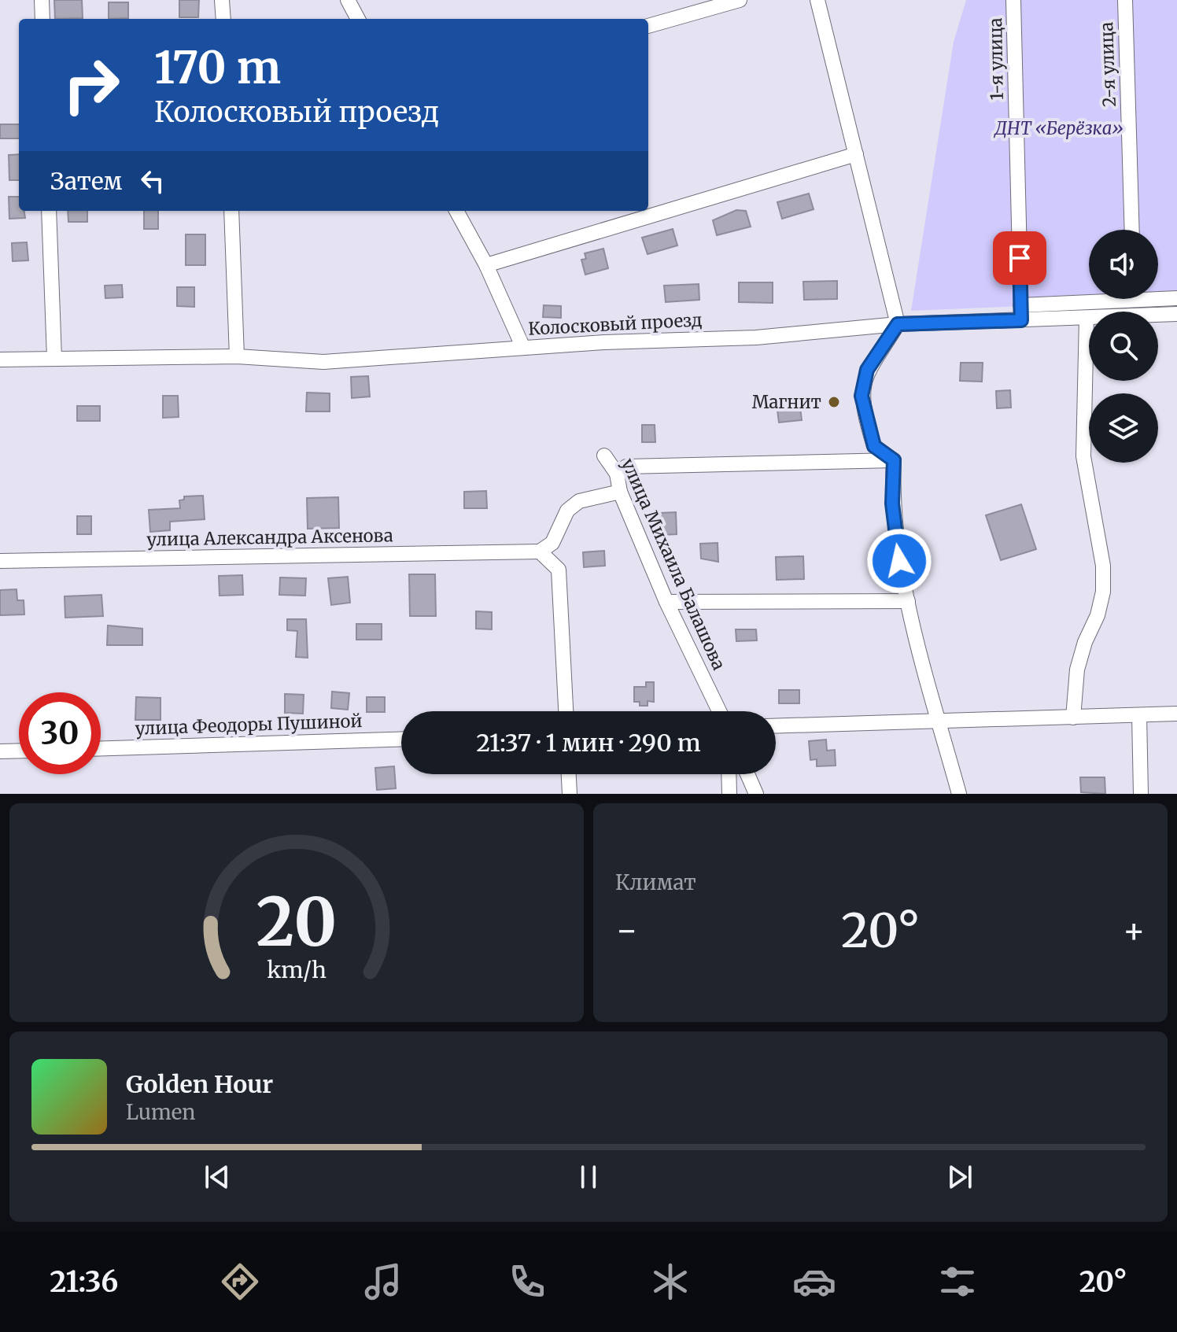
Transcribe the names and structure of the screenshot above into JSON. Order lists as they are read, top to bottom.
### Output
{
  "streets": {
    "street": [
      "1-я улица",
      "2-я улица",
      "Колосковый проезд",
      "улица Александра Аксенова",
      "улица Михаила Балашова",
      "улица Феодоры Пушиной"
    ]
  },
  "crossings": [
    ["1-я улица", "Колосковый проезд"]
  ],
  "parks": ["ДНТ «Берёзка»"],
  "places": ["Магнит"],
  "page": {
    "turn": ["170 m", "Колосковый проезд"],
    "then": "Затем",
    "limit": "30",
    "trip": "21:37 · 1 мин · 290 m",
    "tile": "Климат",
    "heat": ["−", "20°", "+"],
    "song": ["Golden Hour", "Lumen"],
    "tabs": ["21:36", "20°"],
    "gauge": ["20", "km/h"]
  }
}
